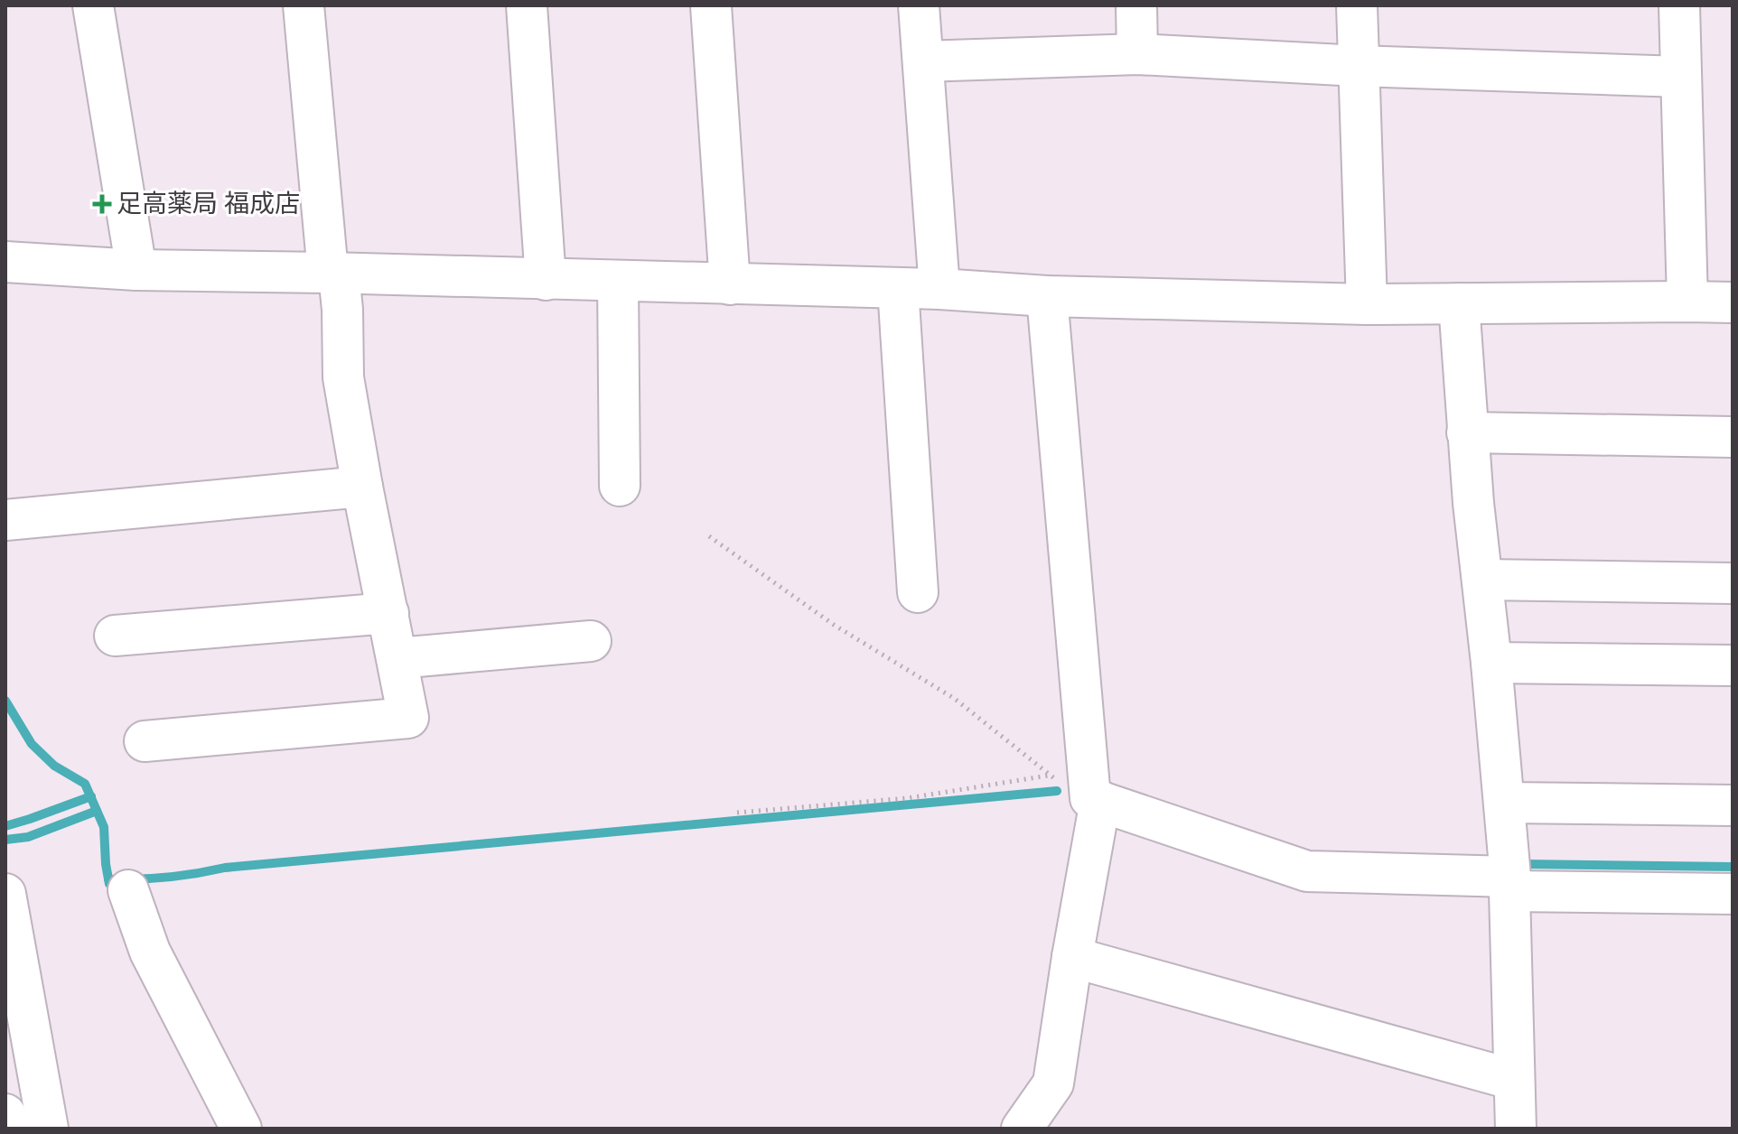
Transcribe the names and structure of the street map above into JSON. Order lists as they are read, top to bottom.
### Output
{
  "places": {
    "health": ["足高薬局 福成店"]
  }
}
